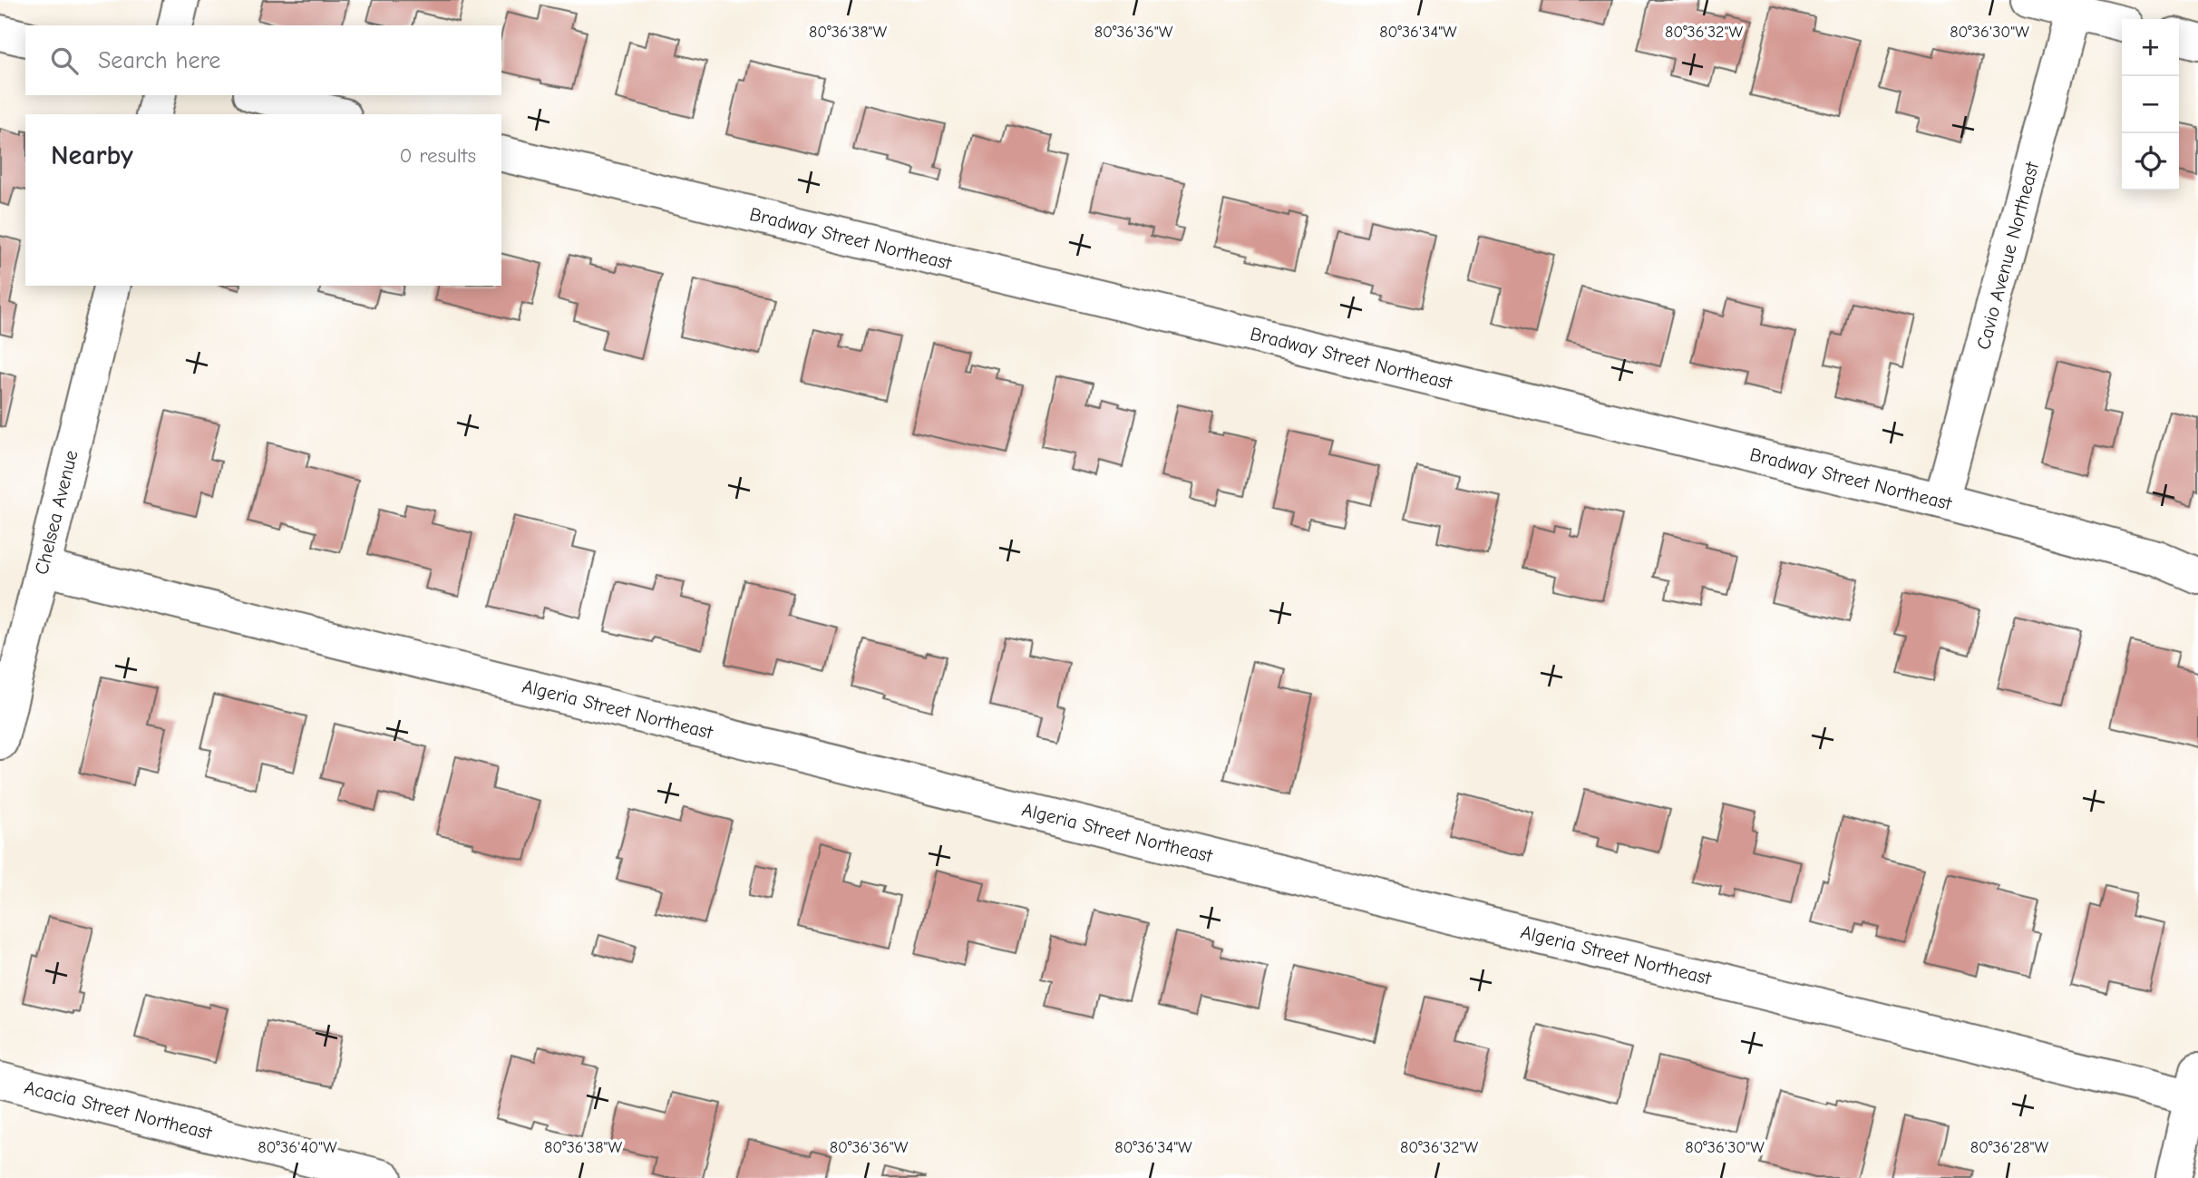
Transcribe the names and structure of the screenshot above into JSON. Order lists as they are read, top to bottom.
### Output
{
  "streets": {
    "street": [
      "Bradway Street Northeast",
      "Cavio Avenue Northeast",
      "Chelsea Avenue",
      "Algeria Street Northeast",
      "Acacia Street Northeast"
    ]
  },
  "crossings": [
    ["Bradway Street Northeast", "Cavio Avenue Northeast"],
    ["Chelsea Avenue", "Algeria Street Northeast"]
  ],
  "page": {
    "map_buttons": ["+", "−"],
    "search": "Search here",
    "heading": ["Nearby", "0 results"]
  },
  "coordinates": [
    "80°36'38\"W",
    "80°36'36\"W",
    "80°36'34\"W",
    "80°36'32\"W",
    "80°36'30\"W",
    "80°36'40\"W",
    "80°36'28\"W"
  ]
}
